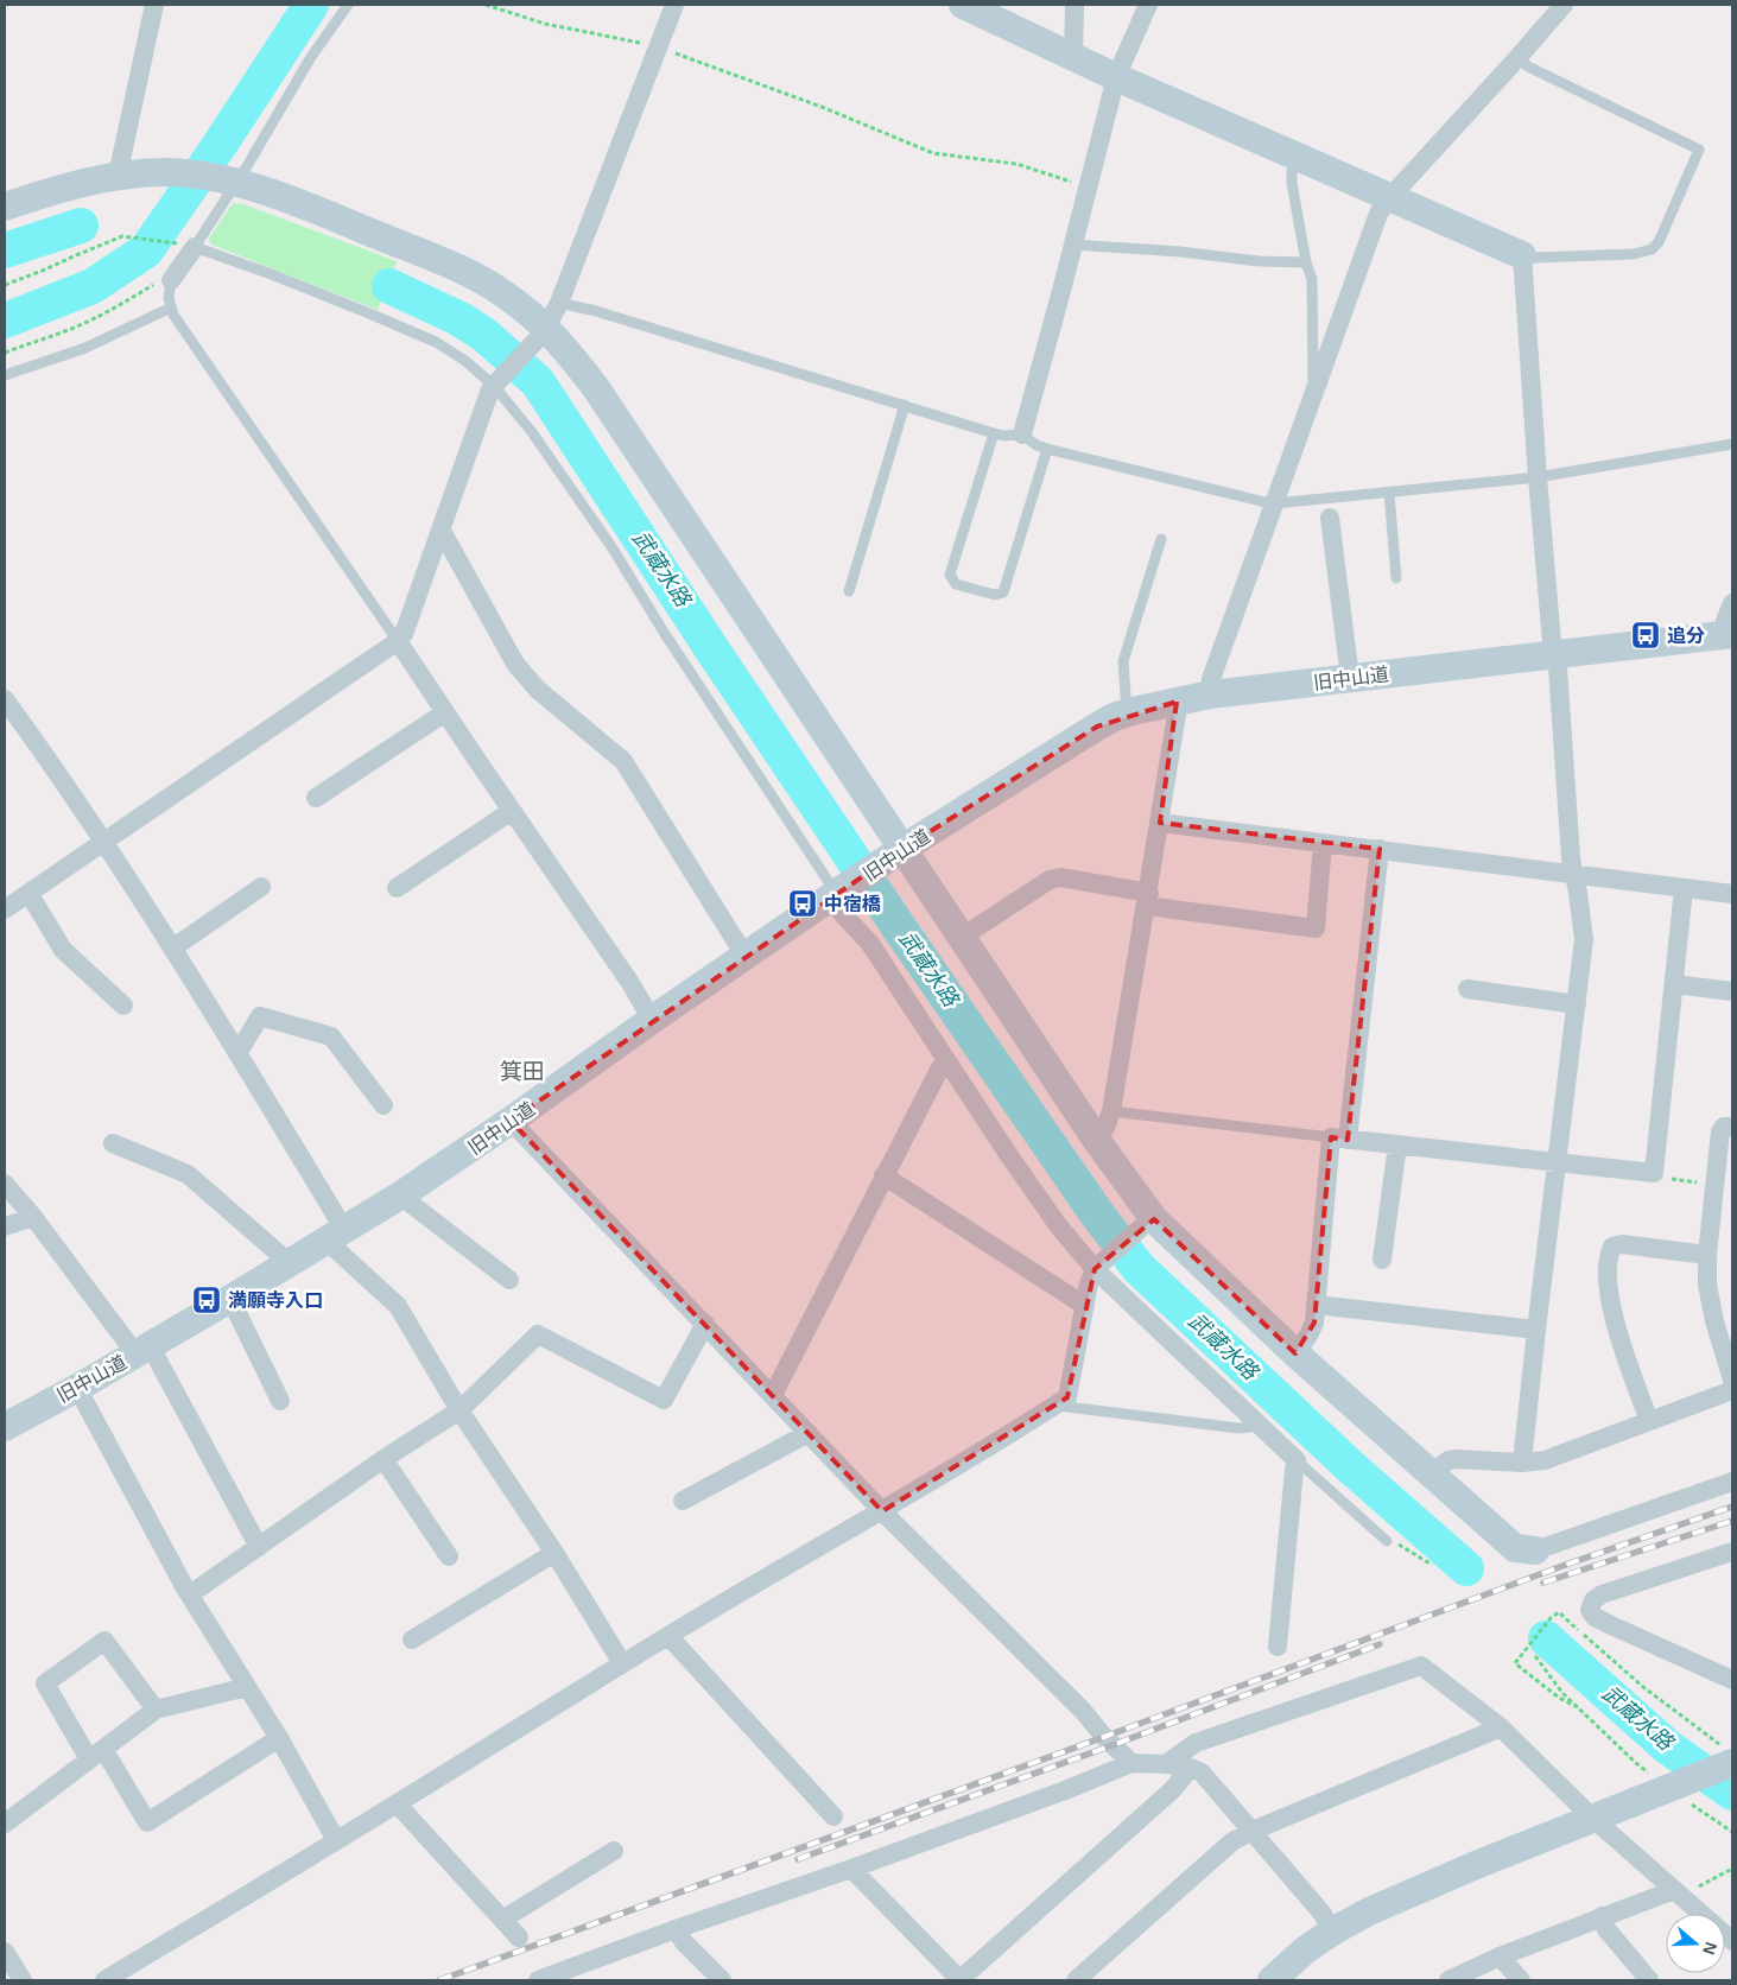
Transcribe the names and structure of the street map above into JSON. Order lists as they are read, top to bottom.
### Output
{
  "streets": {
    "street": ["旧中山道"]
  },
  "districts": ["箕田"],
  "water": ["武蔵水路"],
  "places": {
    "bus stop": ["追分", "中宿橋", "満願寺入口"]
  },
  "north": "right"
}
